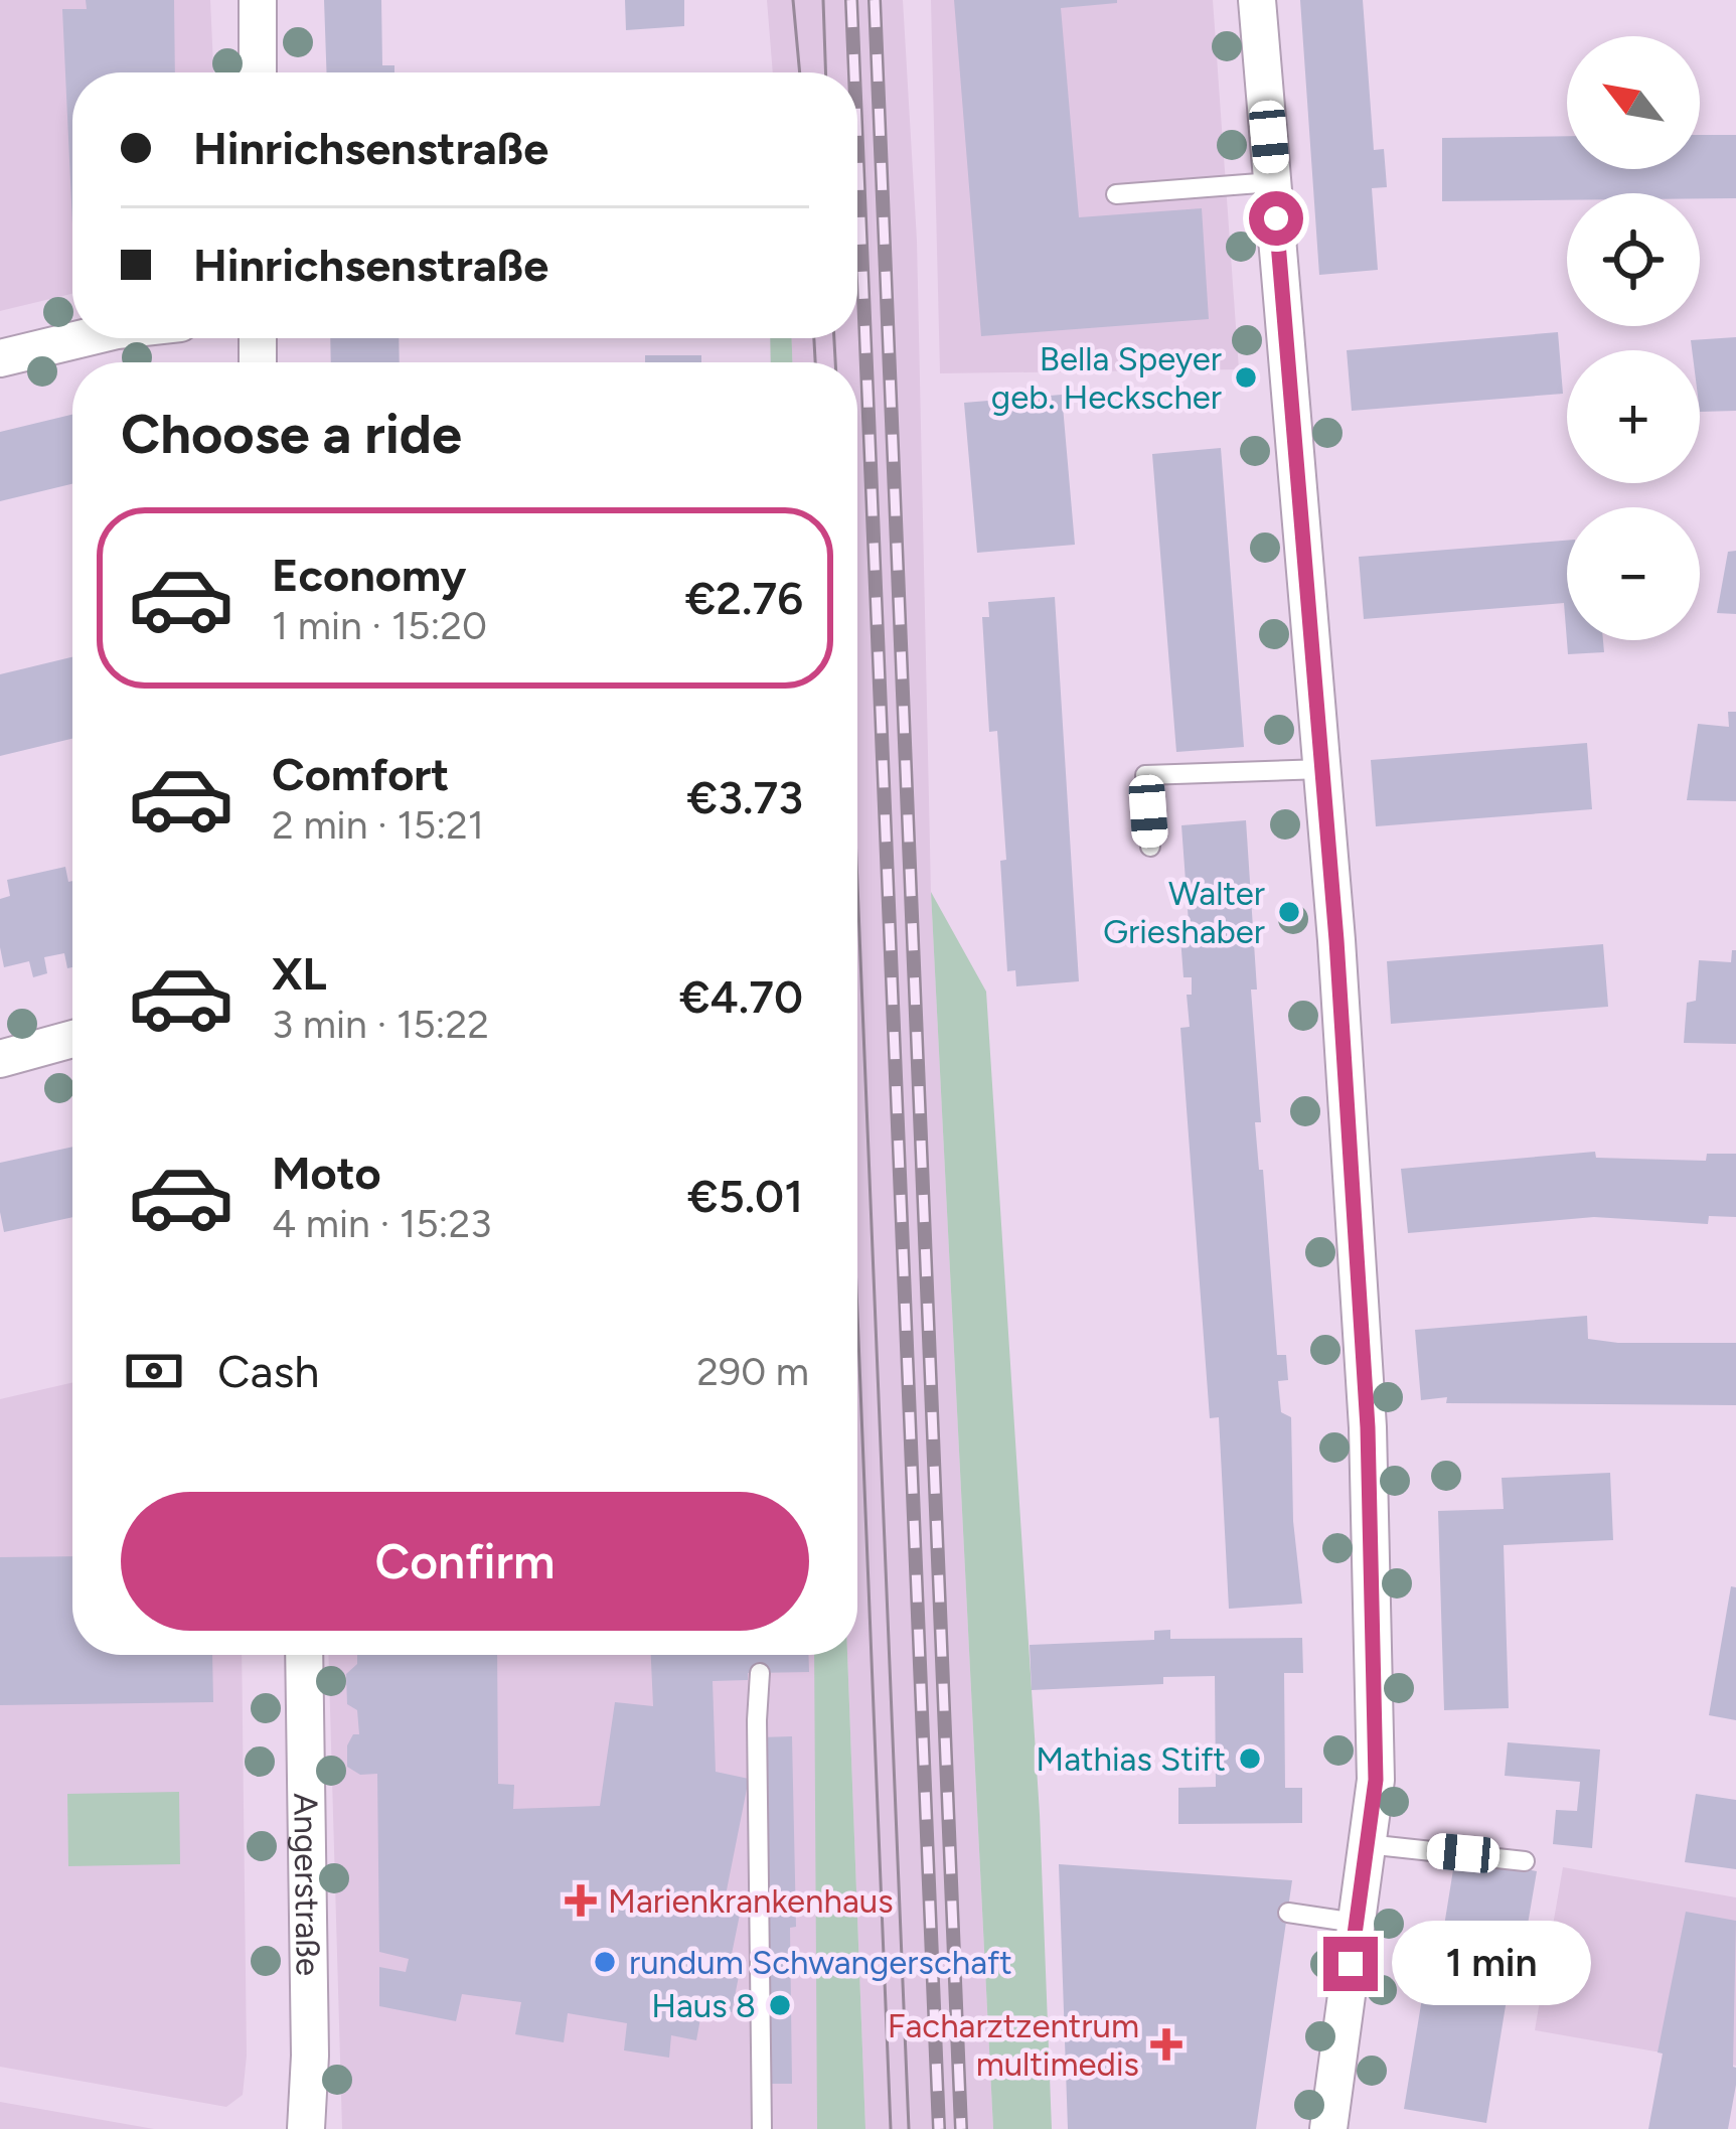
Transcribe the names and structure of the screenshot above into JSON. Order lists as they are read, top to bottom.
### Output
{
  "streets": {
    "street": ["Angerstraße"]
  },
  "places": {
    "other": [
      "Bella Speyer geb. Heckscher",
      "Walter Grieshaber",
      "Mathias Stift",
      "rundum Schwangerschaft",
      "Haus 8"
    ],
    "health": ["Marienkrankenhaus", "Facharztzentrum multimedis"]
  },
  "north": "top left",
  "page": {
    "map_buttons": ["+", "−"],
    "banner": ["Hinrichsenstraße", "Hinrichsenstraße"],
    "heading": "Choose a ride",
    "list": [
      {
        "name": "Economy",
        "note": "1 min · 15:20",
        "value": "€2.76"
      },
      {
        "name": "Comfort",
        "note": "2 min · 15:21",
        "value": "€3.73"
      },
      {
        "name": "XL",
        "note": "3 min · 15:22",
        "value": "€4.70"
      },
      {
        "name": "Moto",
        "note": "4 min · 15:23",
        "value": "€5.01"
      }
    ],
    "pay": ["Cash", "290 m"],
    "buttons": "Confirm",
    "bubble": "1 min"
  }
}
